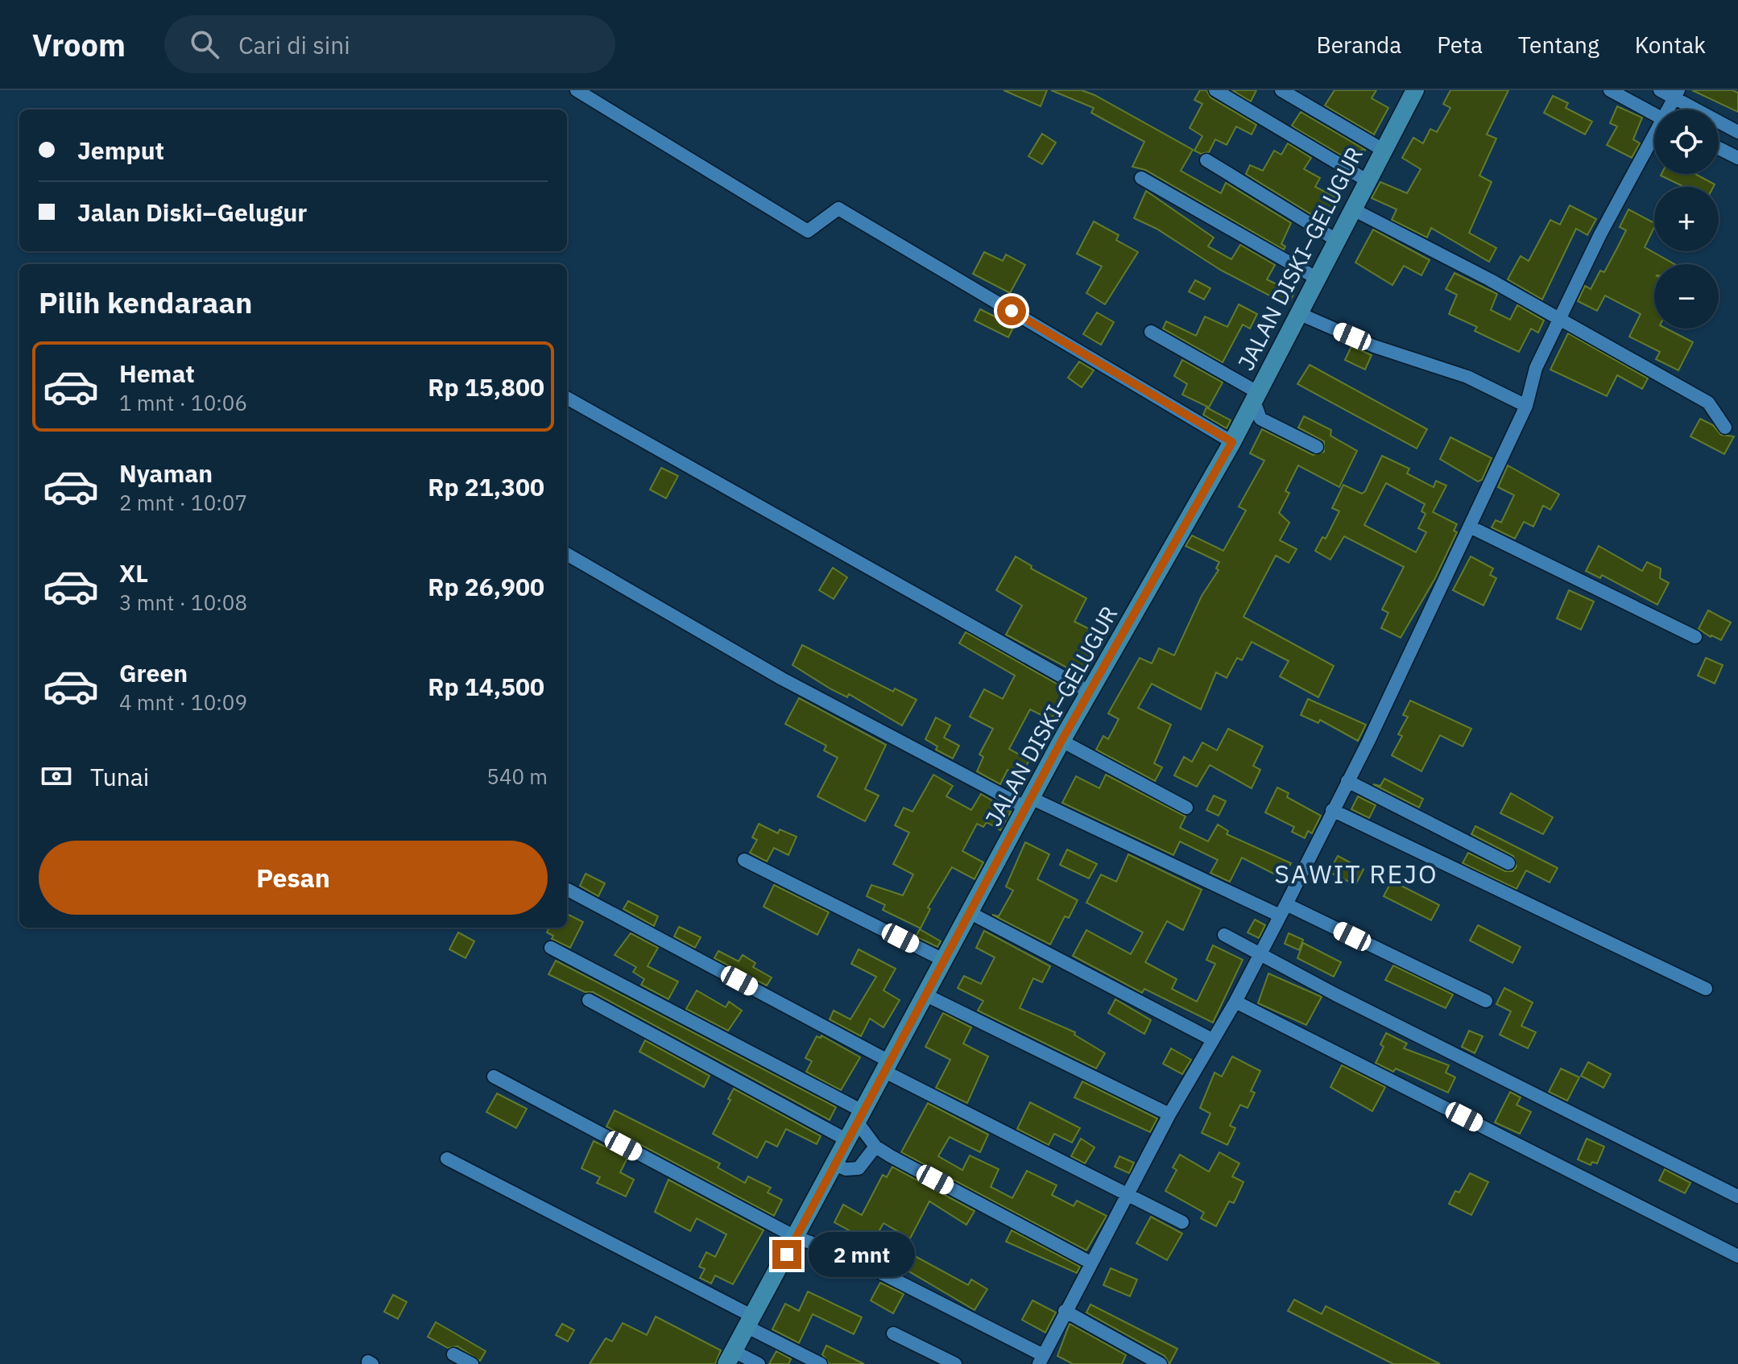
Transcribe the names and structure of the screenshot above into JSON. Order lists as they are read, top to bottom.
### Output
{
  "streets": {
    "main road": ["JALAN DISKI–GELUGUR"]
  },
  "districts": ["SAWIT REJO"],
  "page": {
    "header": "Vroom",
    "search": "Cari di sini",
    "nav": [
      "Beranda",
      "Peta",
      "Tentang",
      "Kontak"
    ],
    "map_buttons": ["+", "−"],
    "banner": ["Jemput", "Jalan Diski–Gelugur"],
    "heading": "Pilih kendaraan",
    "list": [
      {
        "name": "Hemat",
        "note": "1 mnt · 10:06",
        "value": "Rp 15,800"
      },
      {
        "name": "Nyaman",
        "note": "2 mnt · 10:07",
        "value": "Rp 21,300"
      },
      {
        "name": "XL",
        "note": "3 mnt · 10:08",
        "value": "Rp 26,900"
      },
      {
        "name": "Green",
        "note": "4 mnt · 10:09",
        "value": "Rp 14,500"
      }
    ],
    "pay": ["Tunai", "540 m"],
    "buttons": "Pesan",
    "bubble": "2 mnt"
  }
}
